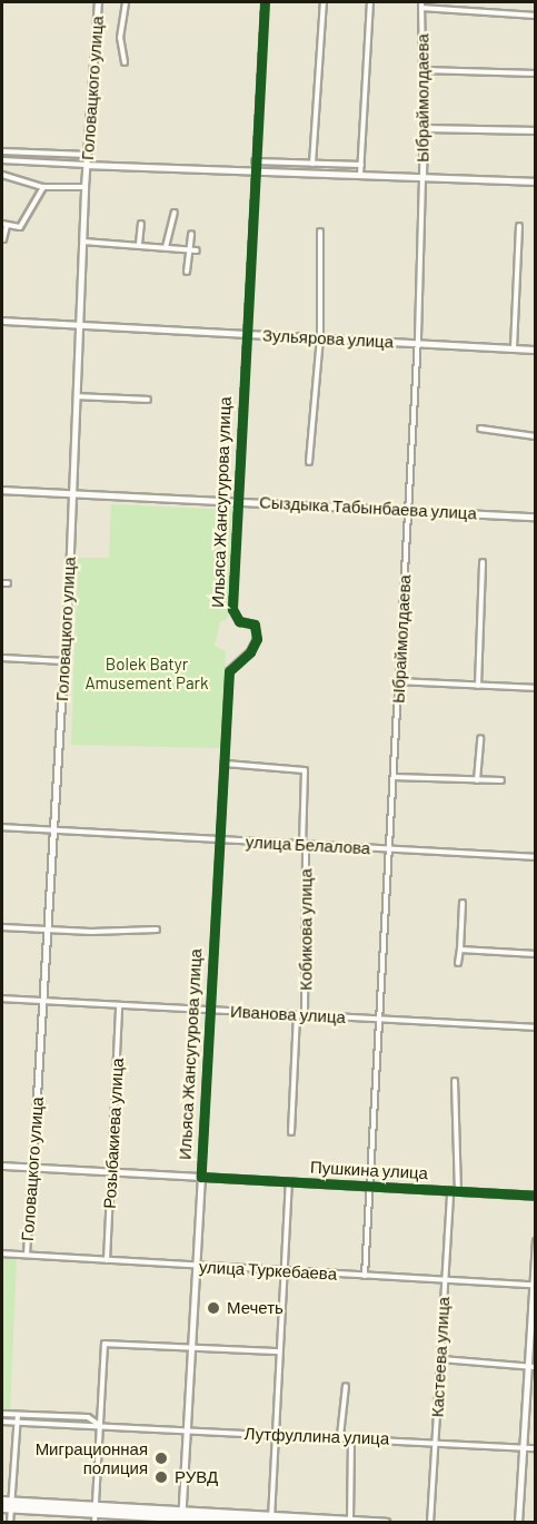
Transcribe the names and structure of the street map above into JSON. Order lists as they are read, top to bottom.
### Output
{
  "streets": {
    "street": [
      "Головацкого улица",
      "Ыбраймолдаева",
      "Зульярова улица",
      "Ильяса Жансугурова улица",
      "Сыздыка Табынбаева улица",
      "улица Белалова",
      "Кобикова улица",
      "Иванова улица",
      "Розыбакиева улица",
      "Пушкина улица",
      "улица Туркебаева",
      "Кастеева улица",
      "Лутфуллина улица"
    ]
  },
  "crossings": [
    ["Головацкого улица", "Зульярова улица"],
    ["Головацкого улица", "Сыздыка Табынбаева улица"],
    ["Головацкого улица", "улица Белалова"],
    ["Головацкого улица", "Иванова улица"],
    ["Головацкого улица", "Пушкина улица"],
    ["Головацкого улица", "улица Туркебаева"],
    ["Ыбраймолдаева", "Зульярова улица"],
    ["Ыбраймолдаева", "Сыздыка Табынбаева улица"],
    ["Ыбраймолдаева", "улица Белалова"],
    ["Ыбраймолдаева", "Иванова улица"],
    ["Ыбраймолдаева", "Пушкина улица"],
    ["Ыбраймолдаева", "улица Туркебаева"],
    ["Зульярова улица", "Ильяса Жансугурова улица"],
    ["Ильяса Жансугурова улица", "Сыздыка Табынбаева улица"],
    ["Ильяса Жансугурова улица", "улица Белалова"],
    ["Ильяса Жансугурова улица", "Кобикова улица"],
    ["Ильяса Жансугурова улица", "Иванова улица"],
    ["Ильяса Жансугурова улица", "Пушкина улица"],
    ["Ильяса Жансугурова улица", "улица Туркебаева"],
    ["Ильяса Жансугурова улица", "Лутфуллина улица"],
    ["улица Белалова", "Кобикова улица"],
    ["Кобикова улица", "Иванова улица"],
    ["Иванова улица", "Розыбакиева улица"],
    ["Розыбакиева улица", "Пушкина улица"],
    ["Розыбакиева улица", "улица Туркебаева"],
    ["Пушкина улица", "Кастеева улица"],
    ["улица Туркебаева", "Кастеева улица"],
    ["Кастеева улица", "Лутфуллина улица"]
  ],
  "parks": ["Bolek Batyr Amusement Park"],
  "places": ["Мечеть", "Миграционная полиция", "РУВД"]
}
